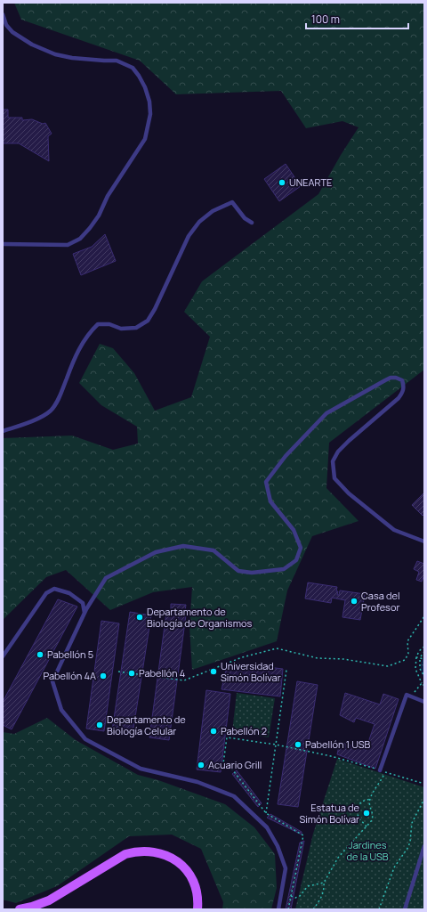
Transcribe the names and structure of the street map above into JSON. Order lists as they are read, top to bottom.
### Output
{
  "parks": ["Jardines de la USB"],
  "places": [
    "UNEARTE",
    "Casa del Profesor",
    "Departamento de Biología de Organismos",
    "Pabellón 5",
    "Universidad Simón Bolívar",
    "Pabellón 4",
    "Pabellón 4A",
    "Departamento de Biología Celular",
    "Pabellón 2",
    "Pabellón 1 USB",
    "Acuario Grill",
    "Estatua de Simón Bolívar"
  ],
  "scale_bar": "100 m"
}
